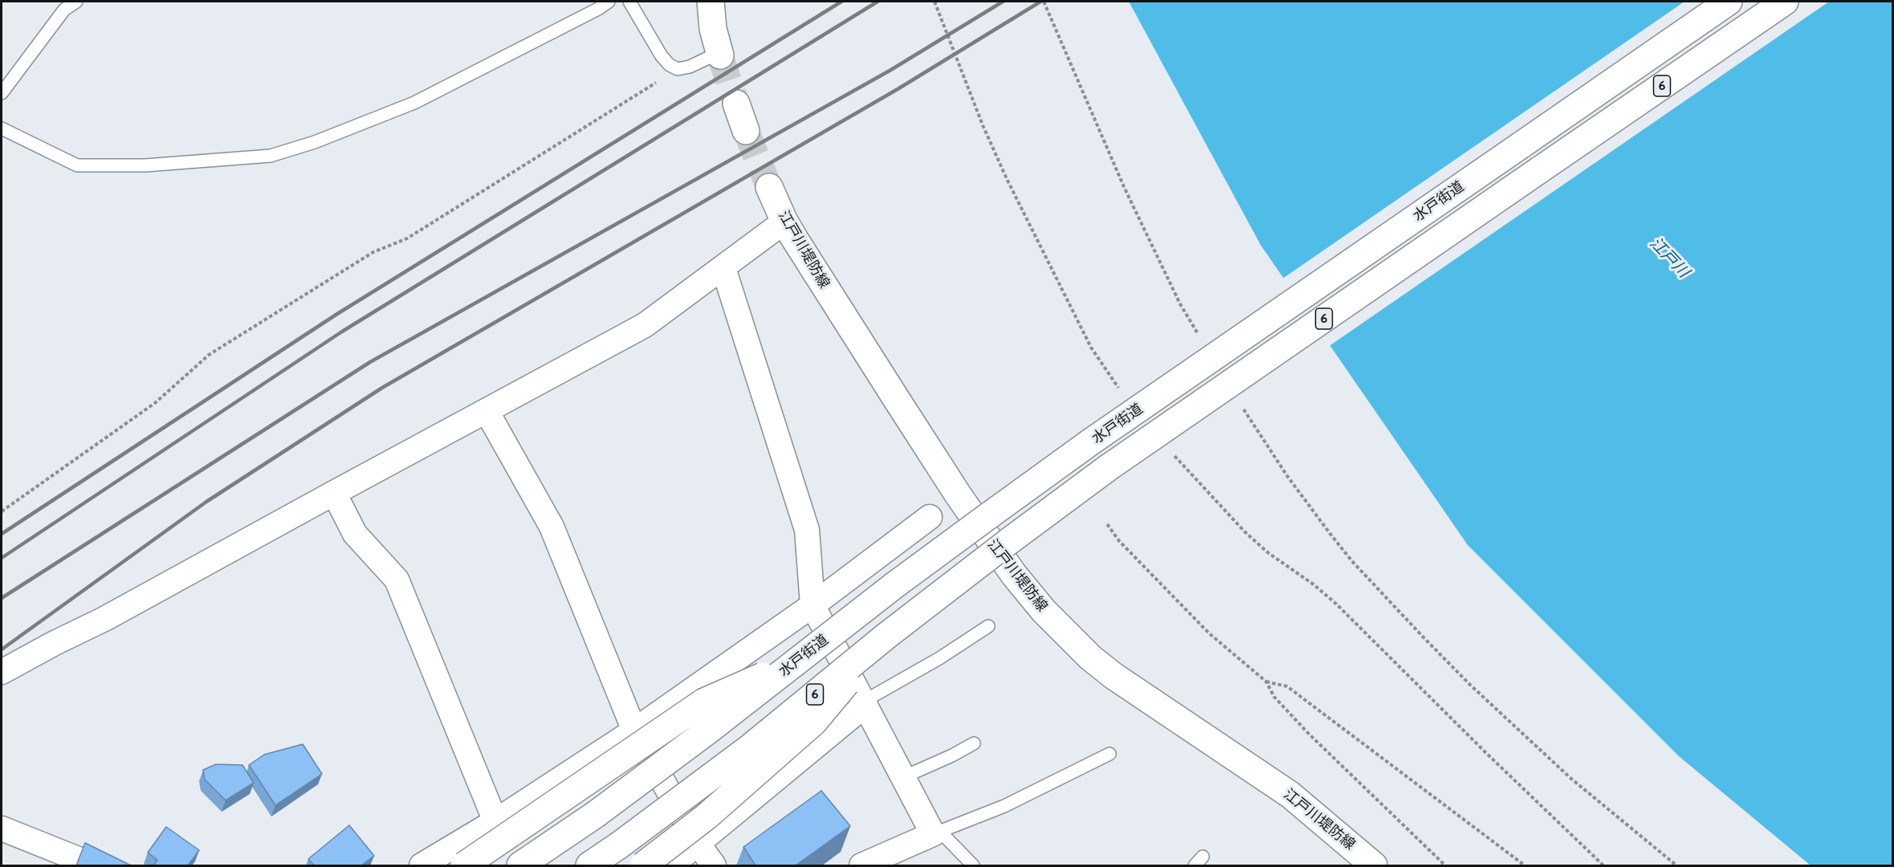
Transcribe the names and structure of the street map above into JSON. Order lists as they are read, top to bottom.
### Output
{
  "streets": {
    "main road": ["6", "水戸街道", "江戸川堤防線"]
  },
  "water": ["江戸川"]
}
